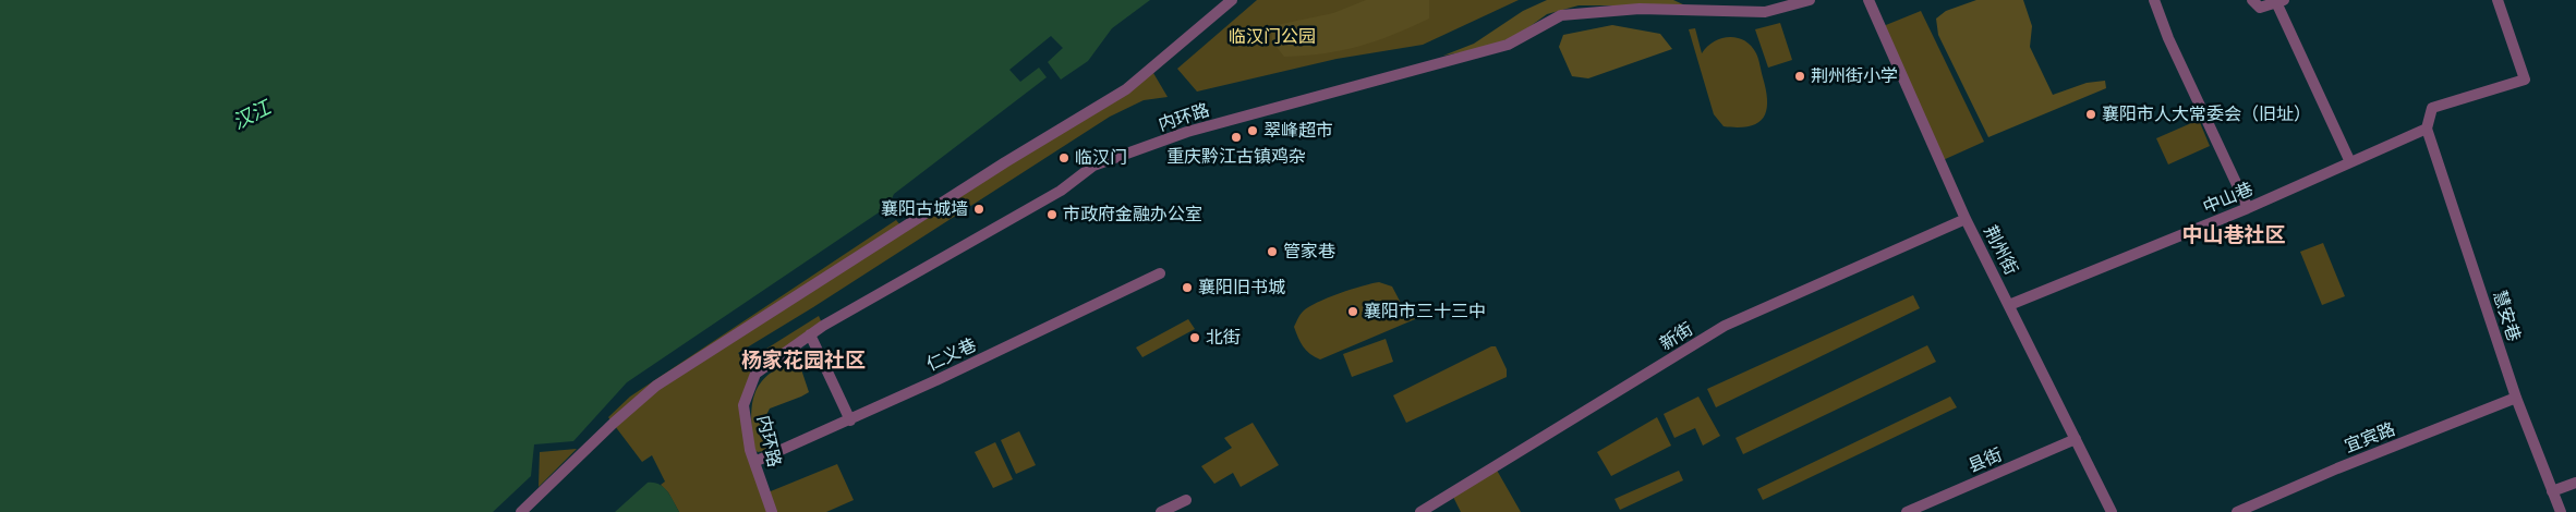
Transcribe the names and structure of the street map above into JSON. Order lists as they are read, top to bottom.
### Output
{
  "streets": {
    "street": [
      "内环路",
      "中山巷",
      "荆州街",
      "慧安巷",
      "新街",
      "仁义巷",
      "宜宾路",
      "县街"
    ]
  },
  "crossings": [
    ["内环路", "仁义巷"],
    ["中山巷", "荆州街"],
    ["中山巷", "慧安巷"],
    ["荆州街", "新街"],
    ["荆州街", "县街"],
    ["慧安巷", "宜宾路"]
  ],
  "districts": ["中山巷社区", "杨家花园社区"],
  "water": ["汉江"],
  "parks": ["临汉门公园"],
  "places": [
    "荆州街小学",
    "襄阳市人大常委会（旧址）",
    "翠峰超市",
    "重庆黔江古镇鸡杂",
    "临汉门",
    "襄阳古城墙",
    "市政府金融办公室",
    "管家巷",
    "襄阳旧书城",
    "襄阳市三十三中",
    "北街"
  ]
}
